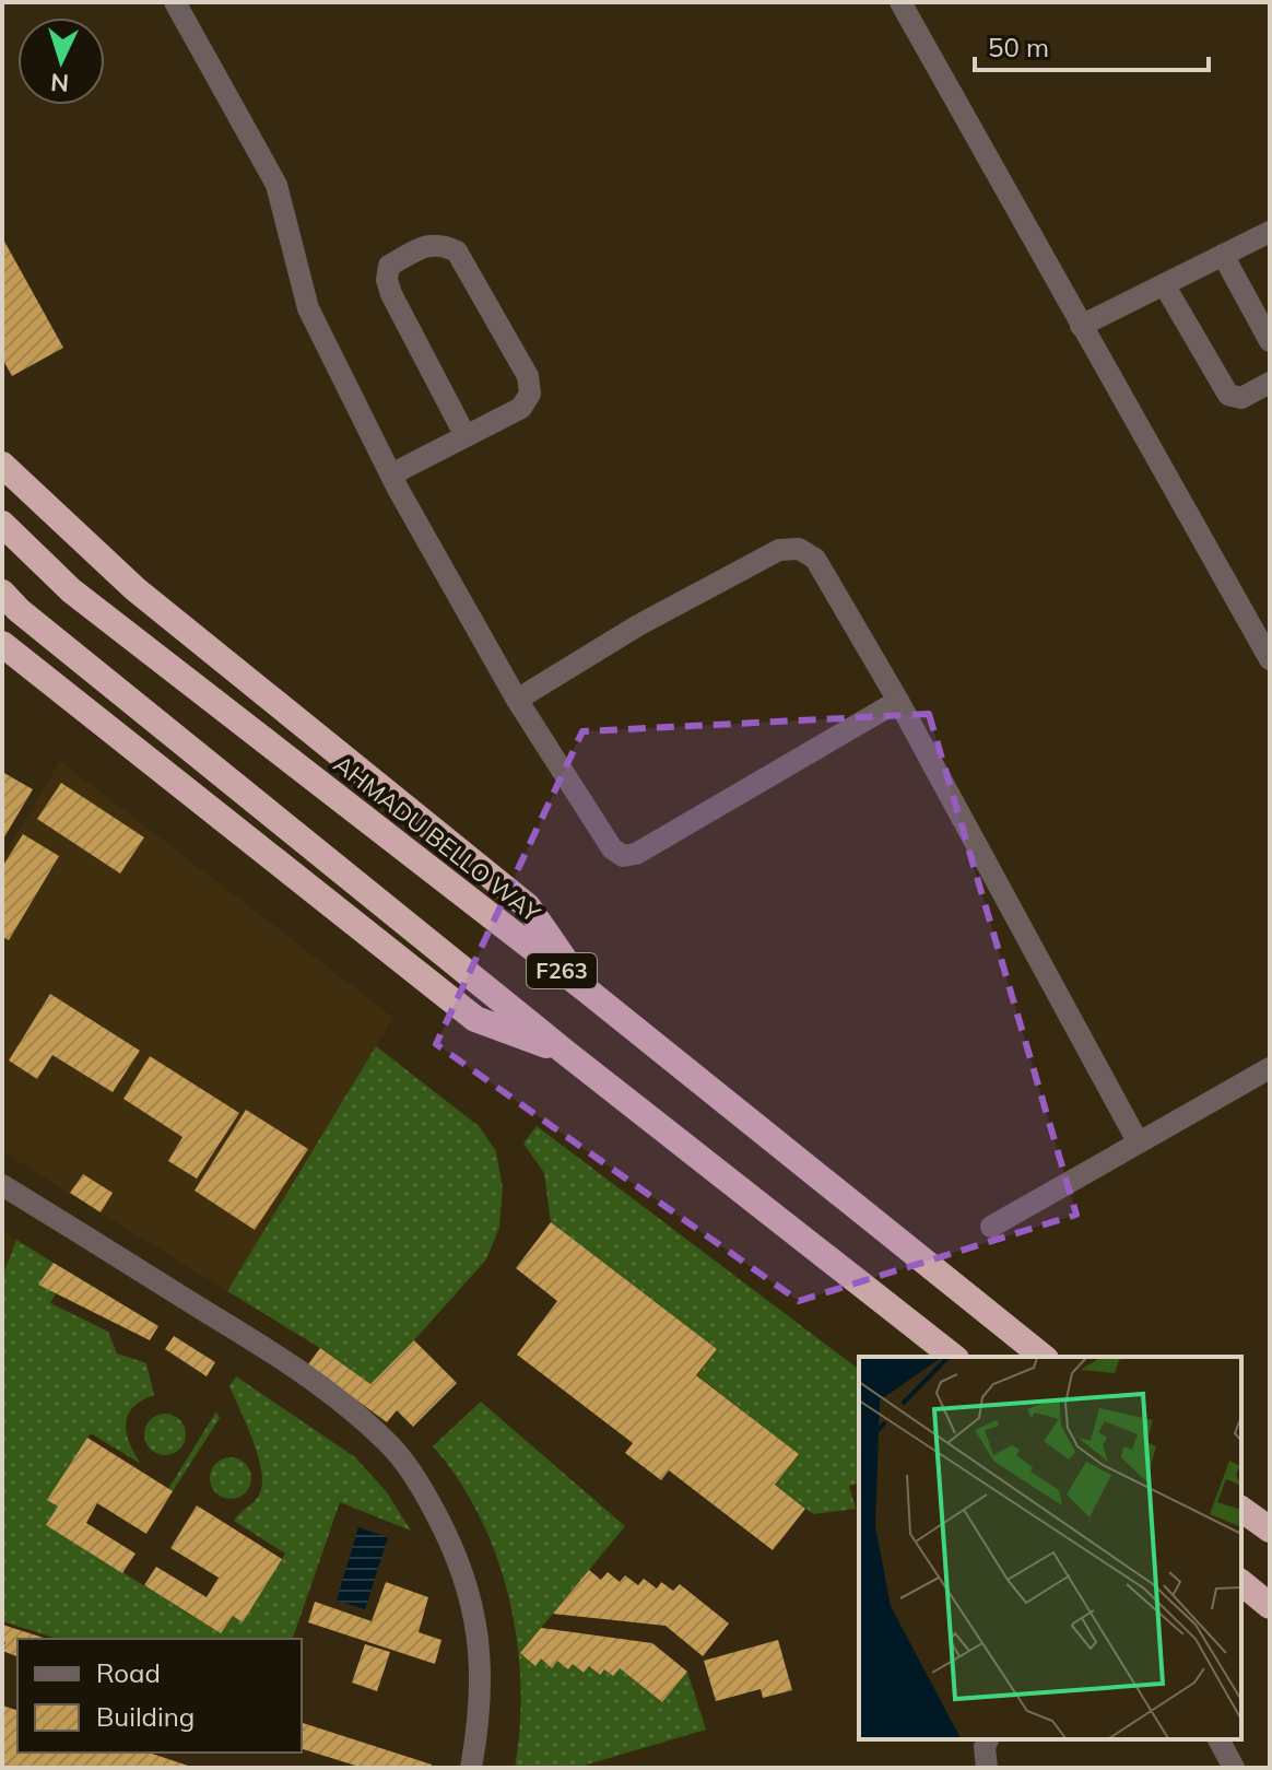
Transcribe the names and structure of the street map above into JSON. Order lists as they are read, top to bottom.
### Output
{
  "streets": {
    "highway": ["AHMADU BELLO WAY", "F263"]
  },
  "legend": ["Road", "Building"],
  "scale_bar": "50 m",
  "north": "bottom"
}
